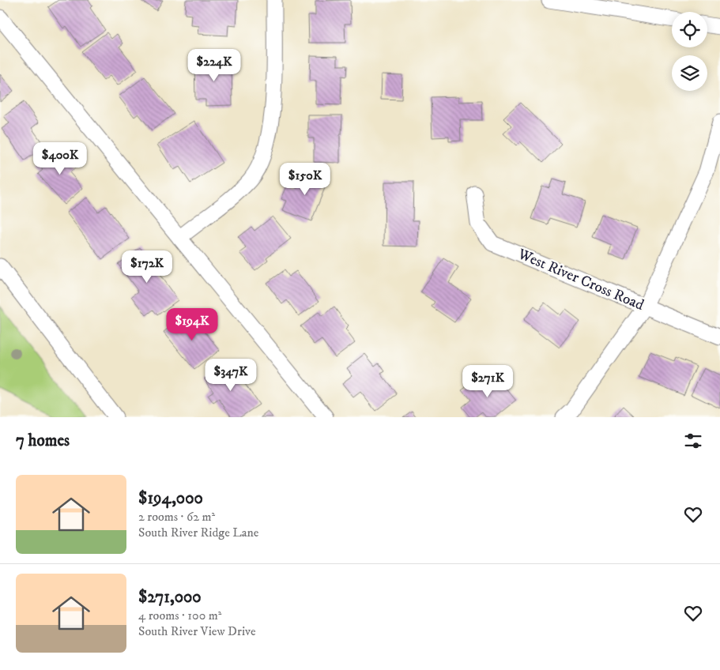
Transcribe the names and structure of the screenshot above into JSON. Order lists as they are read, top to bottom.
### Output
{
  "streets": {
    "street": ["West River Cross Road"]
  },
  "page": {
    "price": [
      "$224K",
      "$400K",
      "$150K",
      "$172K",
      "$194K",
      "$347K",
      "$271K"
    ],
    "heading": "7 homes",
    "list": [
      {
        "name": "$194,000",
        "note": "2 rooms · 62 m² · South River Ridge Lane"
      },
      {
        "name": "$271,000",
        "note": "4 rooms · 100 m² · South River View Drive"
      }
    ]
  }
}
